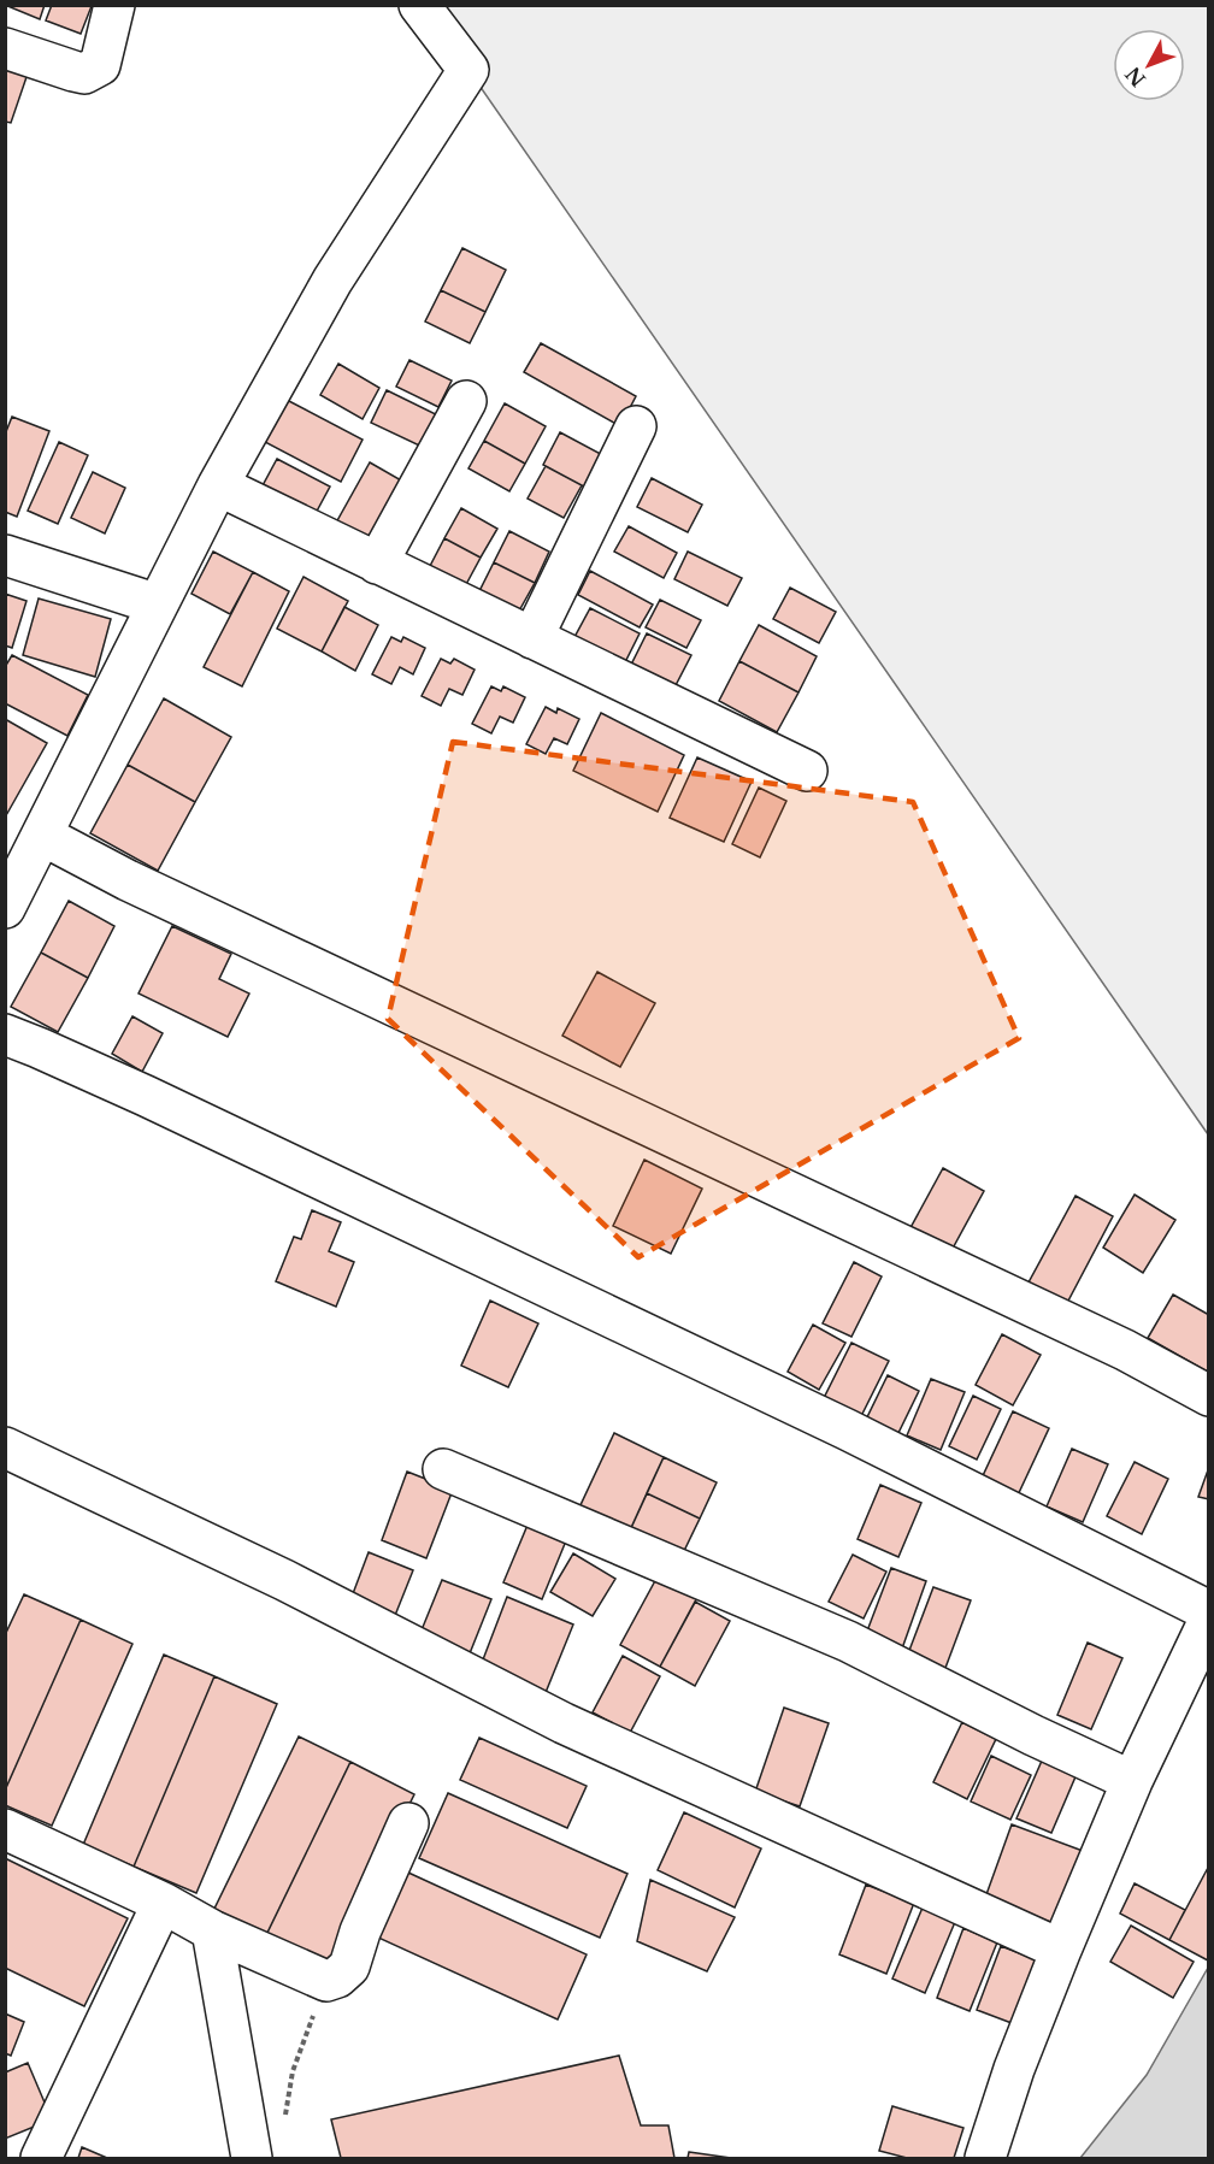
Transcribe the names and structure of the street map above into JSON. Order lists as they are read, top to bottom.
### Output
{
  "north": "bottom left"
}
